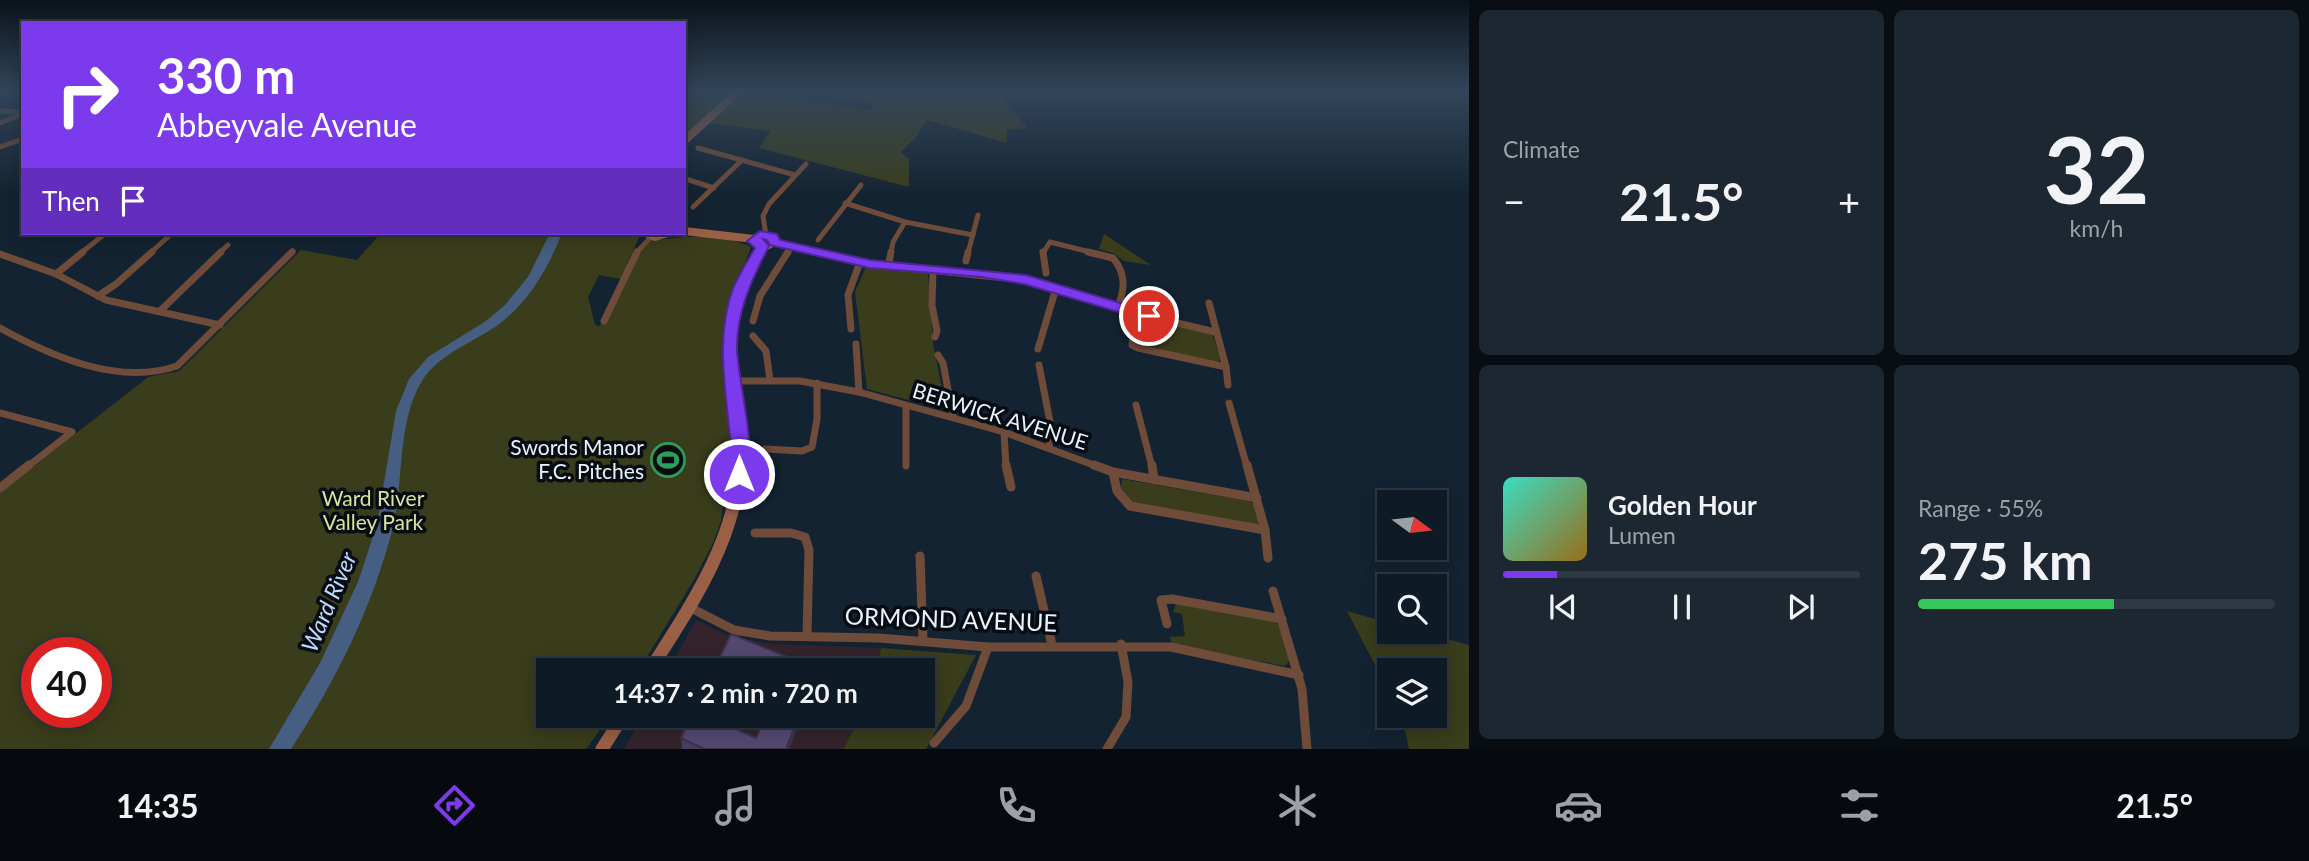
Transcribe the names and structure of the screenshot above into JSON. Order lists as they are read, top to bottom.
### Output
{
  "streets": {
    "street": ["BERWICK AVENUE", "ORMOND AVENUE"]
  },
  "water": ["Ward River"],
  "parks": ["Ward River Valley Park"],
  "places": {
    "sports": ["Swords Manor F.C. Pitches"]
  },
  "north": "right",
  "page": {
    "tile": [
      "Climate",
      ["32", "km/h"],
      ["Range · 55%", "275 km"]
    ],
    "turn": ["330 m", "Abbeyvale Avenue"],
    "then": "Then",
    "heat": ["−", "21.5°", "+"],
    "song": ["Golden Hour", "Lumen"],
    "limit": "40",
    "trip": "14:37 · 2 min · 720 m",
    "tabs": ["14:35", "21.5°"]
  }
}
